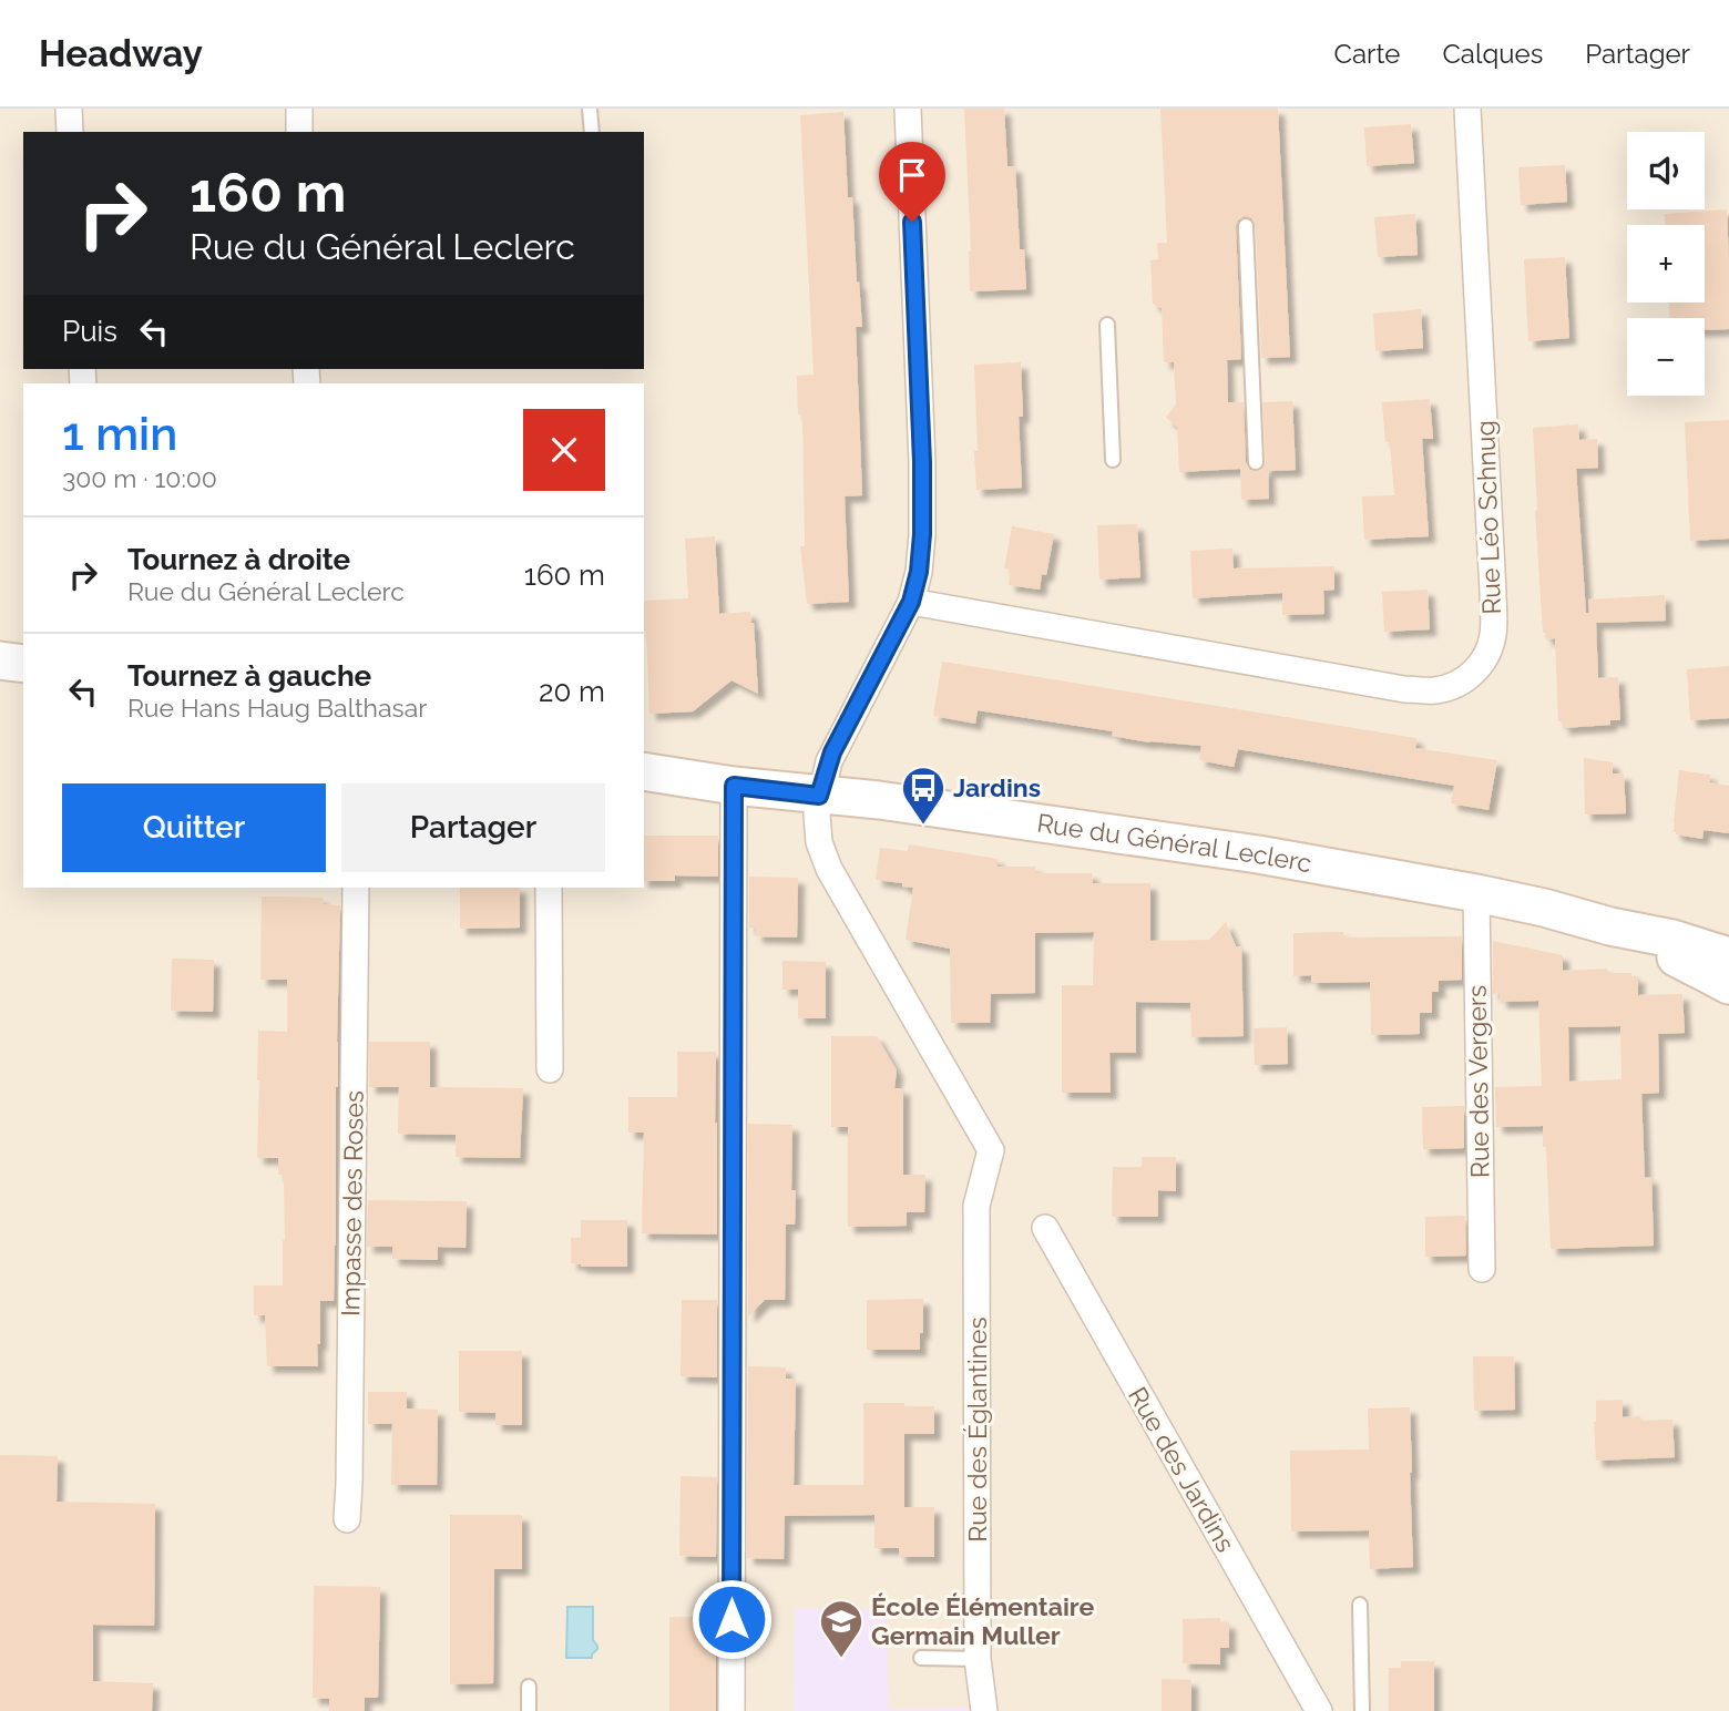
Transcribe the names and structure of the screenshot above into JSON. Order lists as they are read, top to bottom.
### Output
{
  "streets": {
    "main road": ["Rue du Général Leclerc"],
    "street": [
      "Rue Léo Schnug",
      "Rue des Vergers",
      "Impasse des Roses",
      "Rue des Églantines",
      "Rue des Jardins"
    ]
  },
  "crossings": [
    ["Rue du Général Leclerc", "Rue des Vergers"],
    ["Rue du Général Leclerc", "Rue des Églantines"]
  ],
  "places": {
    "bus stop": ["Jardins"],
    "school or university": ["École Élémentaire Germain Muller"]
  },
  "page": {
    "header": "Headway",
    "nav": ["Carte", "Calques", "Partager"],
    "map_buttons": ["+", "−"],
    "turn": ["160 m", "Rue du Général Leclerc"],
    "then": "Puis",
    "heading": ["1 min", "300 m · 10:00"],
    "list": [
      {
        "name": "Tournez à droite",
        "note": "Rue du Général Leclerc",
        "value": "160 m"
      },
      {
        "name": "Tournez à gauche",
        "note": "Rue Hans Haug Balthasar",
        "value": "20 m"
      }
    ],
    "buttons": ["Quitter", "Partager"]
  }
}
